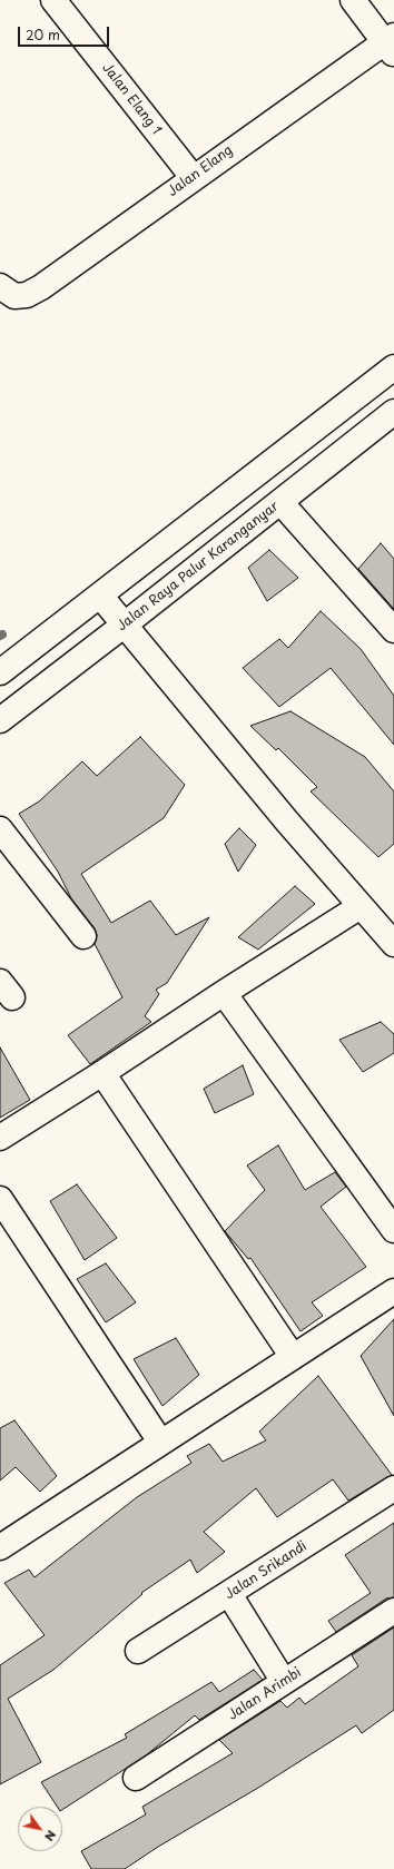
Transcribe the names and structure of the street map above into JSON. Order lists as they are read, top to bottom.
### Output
{
  "streets": {
    "street": [
      "Jalan Elang 1",
      "Jalan Elang",
      "Jalan Raya Palur Karanganyar",
      "Jalan Srikandi",
      "Jalan Arimbi"
    ]
  },
  "crossings": [
    ["Jalan Elang 1", "Jalan Elang"]
  ],
  "scale_bar": "20 m",
  "north": "bottom right"
}
